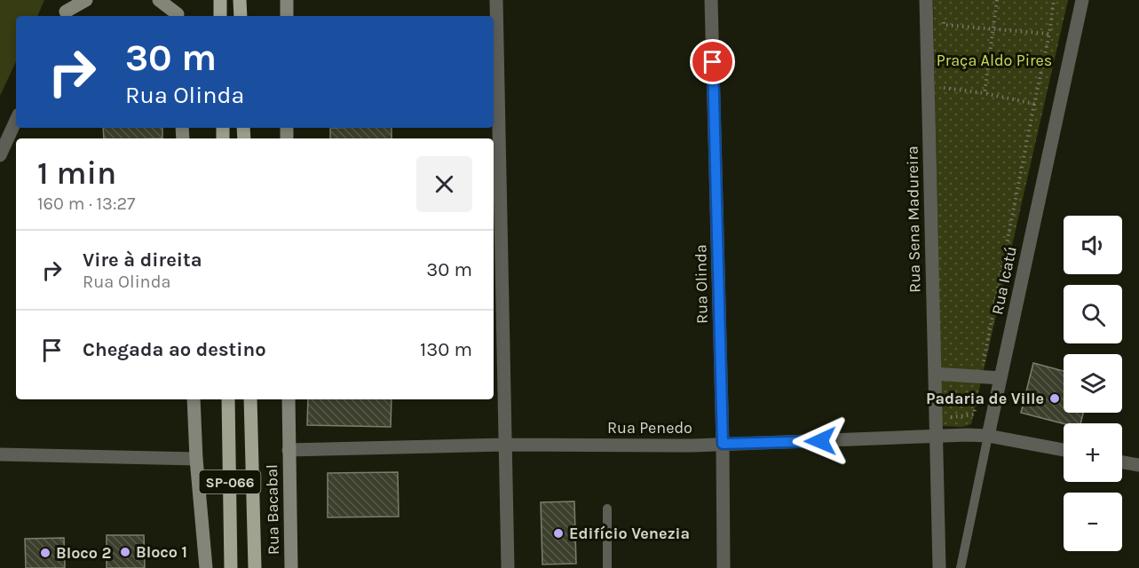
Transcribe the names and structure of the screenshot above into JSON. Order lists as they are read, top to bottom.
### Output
{
  "streets": {
    "main road": ["SP-066", "Rua Bacabal"],
    "street": [
      "Rua Sena Madureira",
      "Rua Icatú",
      "Rua Olinda",
      "Rua Penedo"
    ]
  },
  "crossings": [
    ["Rua Sena Madureira", "Rua Penedo"],
    ["Rua Icatú", "Rua Penedo"],
    ["Rua Olinda", "Rua Penedo"],
    ["Rua Penedo", "Rua Bacabal"]
  ],
  "parks": ["Praça Aldo Pires"],
  "places": [
    "Padaria de Ville",
    "Edifício Venezia",
    "Bloco 1",
    "Bloco 2"
  ],
  "page": {
    "turn": ["30 m", "Rua Olinda"],
    "heading": ["1 min", "160 m · 13:27"],
    "map_buttons": ["+", "−"],
    "list": [
      {
        "name": "Vire à direita",
        "note": "Rua Olinda",
        "value": "30 m"
      },
      {
        "name": "Chegada ao destino",
        "value": "130 m"
      }
    ]
  }
}
